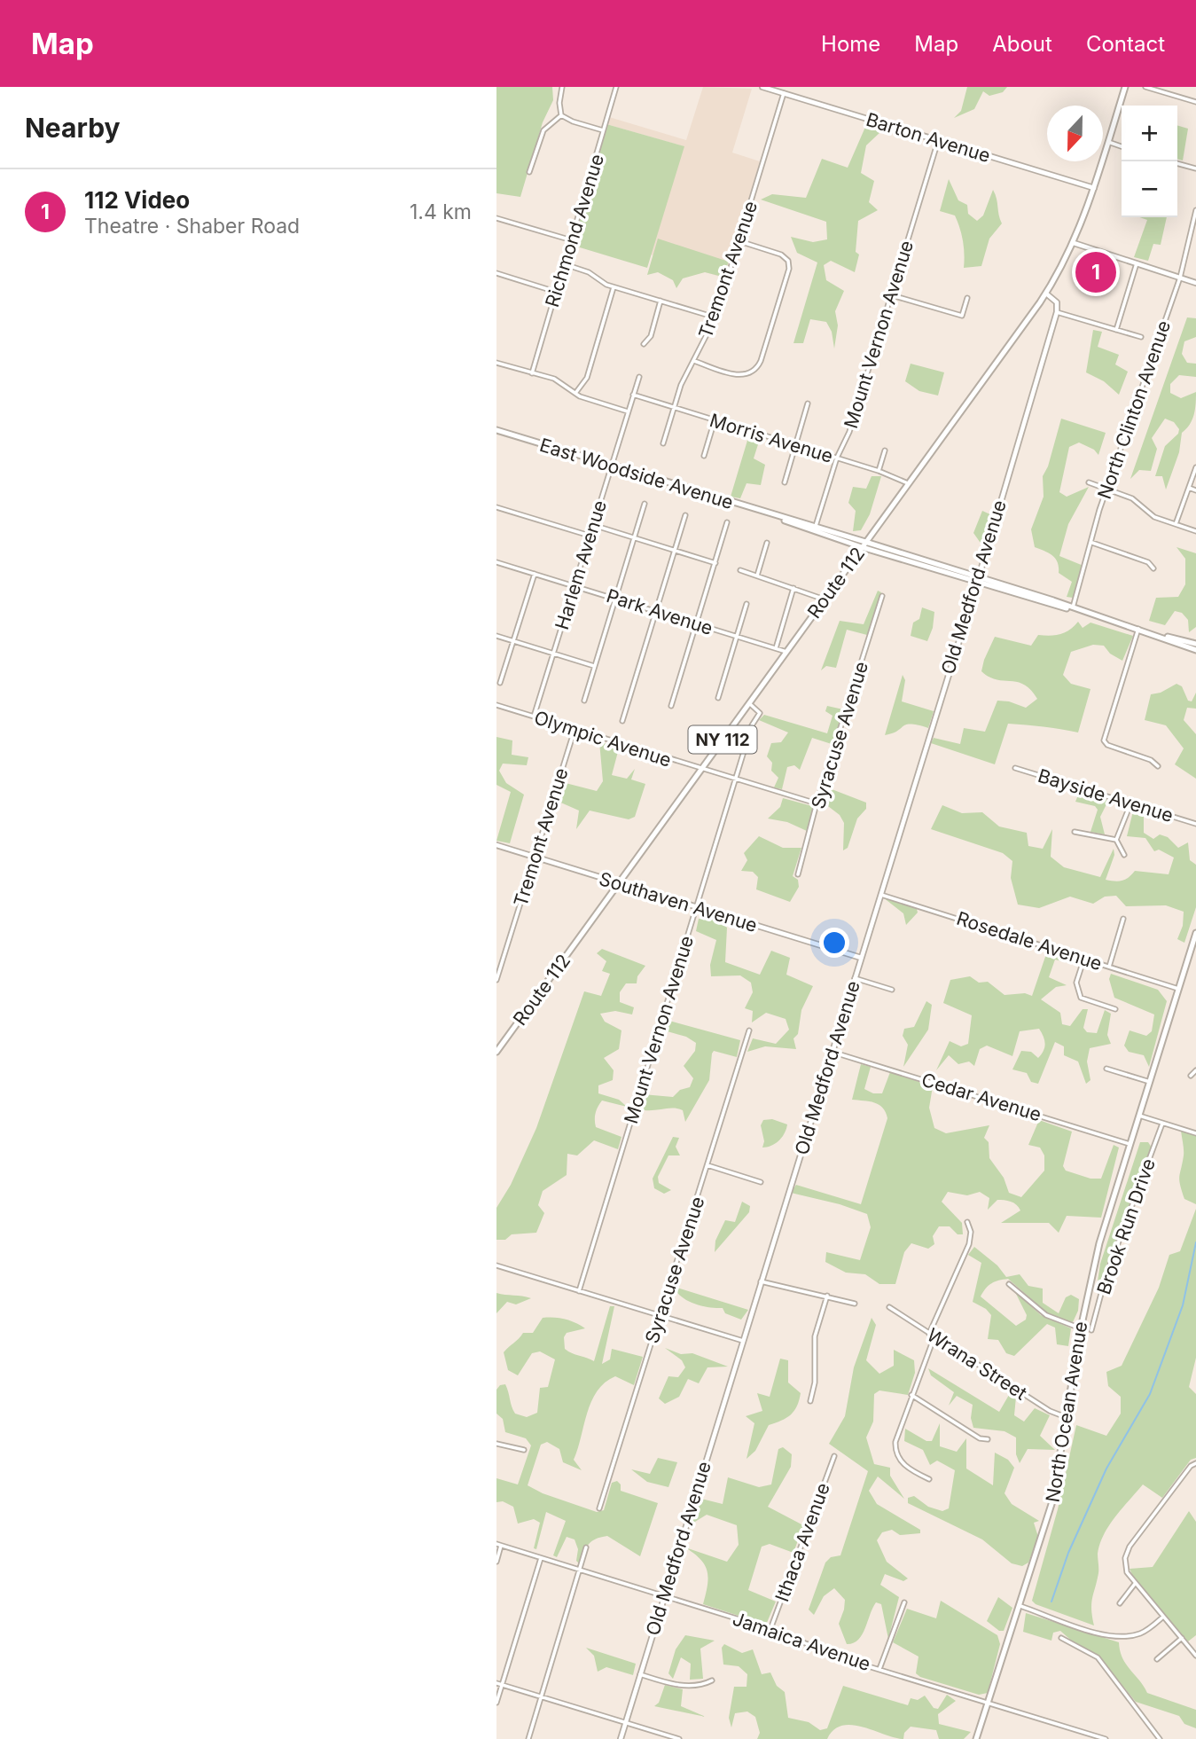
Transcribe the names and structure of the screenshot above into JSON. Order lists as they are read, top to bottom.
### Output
{
  "streets": {
    "main road": [
      "East Woodside Avenue",
      "Route 112",
      "NY 112",
      "North Ocean Avenue"
    ],
    "street": [
      "Barton Avenue",
      "Richmond Avenue",
      "Tremont Avenue",
      "Mount Vernon Avenue",
      "North Clinton Avenue",
      "Morris Avenue",
      "Harlem Avenue",
      "Old Medford Avenue",
      "Park Avenue",
      "Syracuse Avenue",
      "Olympic Avenue",
      "Bayside Avenue",
      "Southaven Avenue",
      "Rosedale Avenue",
      "Cedar Avenue",
      "Brook Run Drive",
      "Wrana Street",
      "Ithaca Avenue",
      "Jamaica Avenue"
    ]
  },
  "crossings": [
    ["Barton Avenue", "Tremont Avenue"],
    ["Barton Avenue", "Mount Vernon Avenue"],
    ["Barton Avenue", "Route 112"],
    ["Tremont Avenue", "Morris Avenue"],
    ["Tremont Avenue", "Olympic Avenue"],
    ["Tremont Avenue", "Southaven Avenue"],
    ["Mount Vernon Avenue", "Morris Avenue"],
    ["Mount Vernon Avenue", "East Woodside Avenue"],
    ["Mount Vernon Avenue", "Route 112"],
    ["Mount Vernon Avenue", "Olympic Avenue"],
    ["Mount Vernon Avenue", "Southaven Avenue"],
    ["North Clinton Avenue", "East Woodside Avenue"],
    ["Morris Avenue", "Harlem Avenue"],
    ["Morris Avenue", "Route 112"],
    ["East Woodside Avenue", "Harlem Avenue"],
    ["East Woodside Avenue", "Route 112"],
    ["East Woodside Avenue", "Old Medford Avenue"],
    ["Harlem Avenue", "Park Avenue"],
    ["Harlem Avenue", "Olympic Avenue"],
    ["Route 112", "Park Avenue"],
    ["Route 112", "Olympic Avenue"],
    ["Route 112", "Southaven Avenue"],
    ["Old Medford Avenue", "Southaven Avenue"],
    ["Old Medford Avenue", "Rosedale Avenue"],
    ["Old Medford Avenue", "Cedar Avenue"],
    ["Old Medford Avenue", "Jamaica Avenue"],
    ["Syracuse Avenue", "Olympic Avenue"],
    ["Rosedale Avenue", "North Ocean Avenue"],
    ["Cedar Avenue", "North Ocean Avenue"],
    ["Wrana Street", "North Ocean Avenue"],
    ["North Ocean Avenue", "Jamaica Avenue"],
    ["Ithaca Avenue", "Jamaica Avenue"]
  ],
  "north": "bottom",
  "page": {
    "header": "Map",
    "nav": [
      "Home",
      "Map",
      "About",
      "Contact"
    ],
    "heading": "Nearby",
    "map_buttons": ["+", "−"],
    "list": [
      {
        "mark": "1",
        "name": "112 Video",
        "note": "Theatre · Shaber Road",
        "value": "1.4 km"
      }
    ],
    "pins": "1"
  }
}
